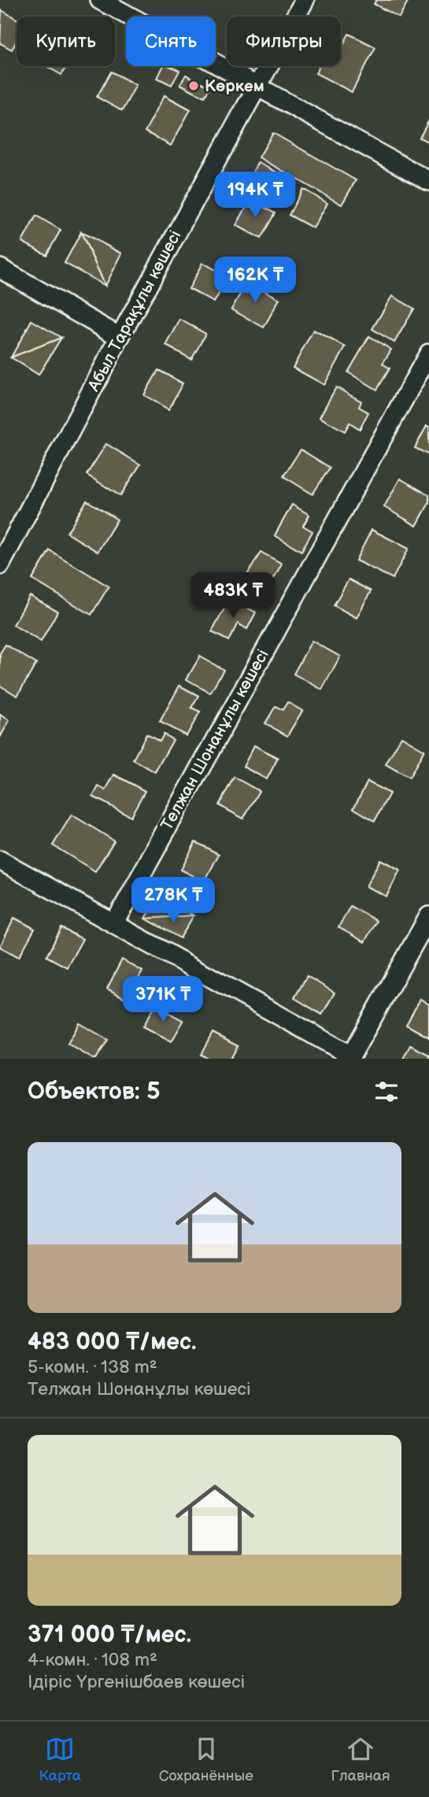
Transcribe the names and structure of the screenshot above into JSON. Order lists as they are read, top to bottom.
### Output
{
  "streets": {
    "street": ["Абыл Тарақұлы көшесі", "Телжан Шонанұлы көшесі"]
  },
  "places": ["Көркем"],
  "page": {
    "chip": ["Купить", "Снять", "Фильтры"],
    "price": [
      "194K ₸",
      "162K ₸",
      "483K ₸",
      "278K ₸",
      "371K ₸"
    ],
    "heading": "Объектов: 5",
    "list": [
      {
        "name": "483 000 ₸/мес.",
        "note": "5-комн. · 138 m² · Телжан Шонанұлы көшесі"
      },
      {
        "name": "371 000 ₸/мес.",
        "note": "4-комн. · 108 m² · Ідіріс Үргенішбаев көшесі"
      }
    ],
    "tabs": ["Карта", "Сохранённые", "Главная"]
  }
}
